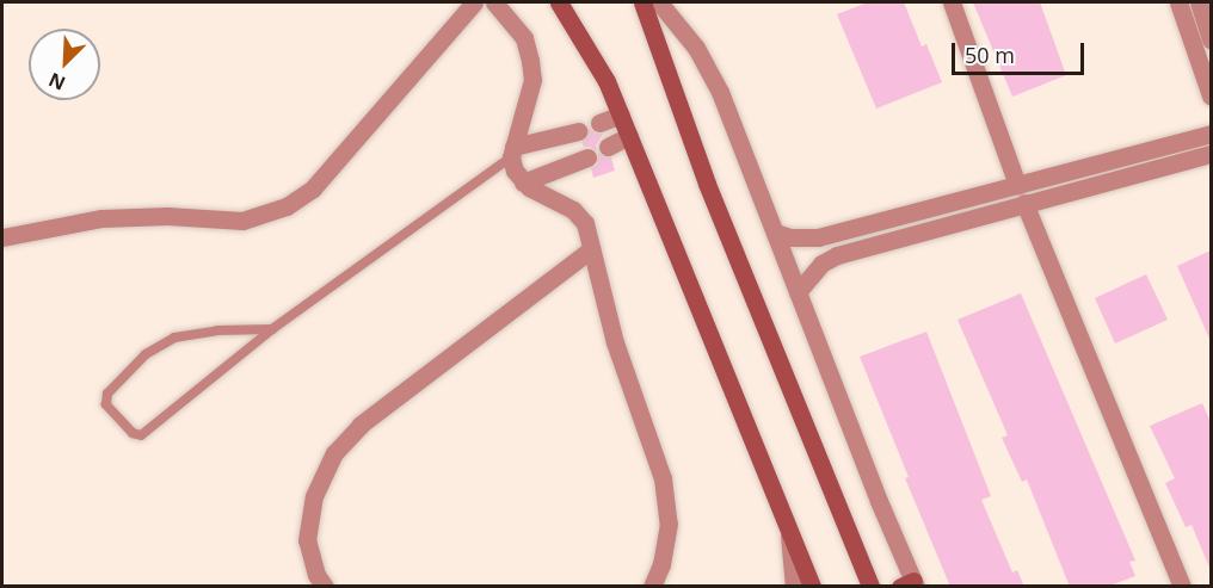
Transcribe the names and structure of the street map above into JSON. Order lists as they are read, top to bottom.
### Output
{
  "scale_bar": "50 m",
  "north": "bottom left"
}
